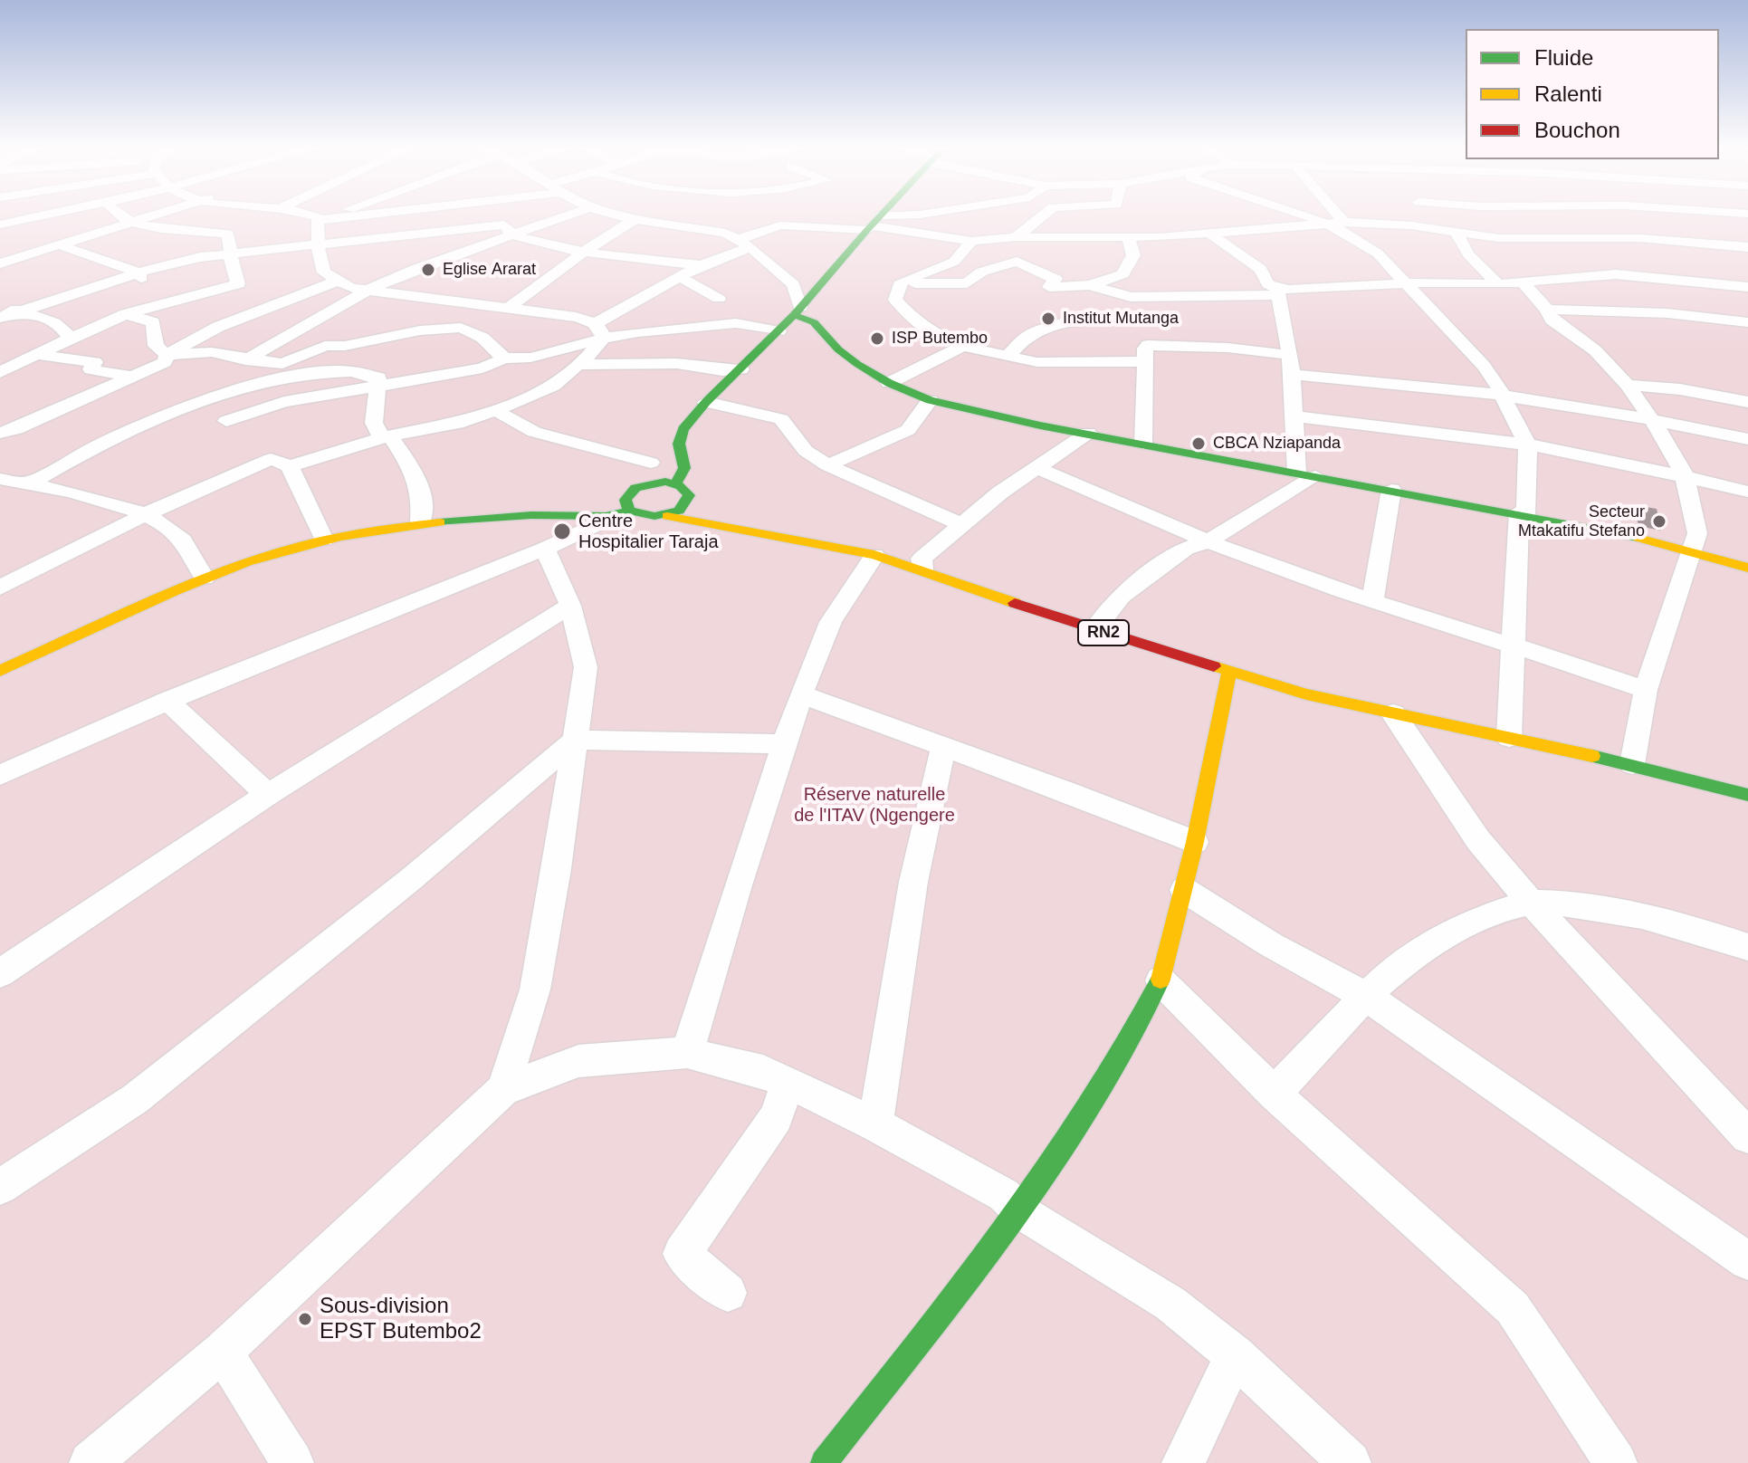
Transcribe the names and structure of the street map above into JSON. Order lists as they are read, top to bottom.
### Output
{
  "streets": {
    "main road": ["RN2"]
  },
  "parks": ["Réserve naturelle de l'ITAV (Ngengere"],
  "places": [
    "Eglise Ararat",
    "Institut Mutanga",
    "ISP Butembo",
    "CBCA Nziapanda",
    "Secteur Mtakatifu Stefano",
    "Centre Hospitalier Taraja",
    "Sous-division EPST Butembo2"
  ],
  "legend": ["Fluide", "Ralenti", "Bouchon"]
}
